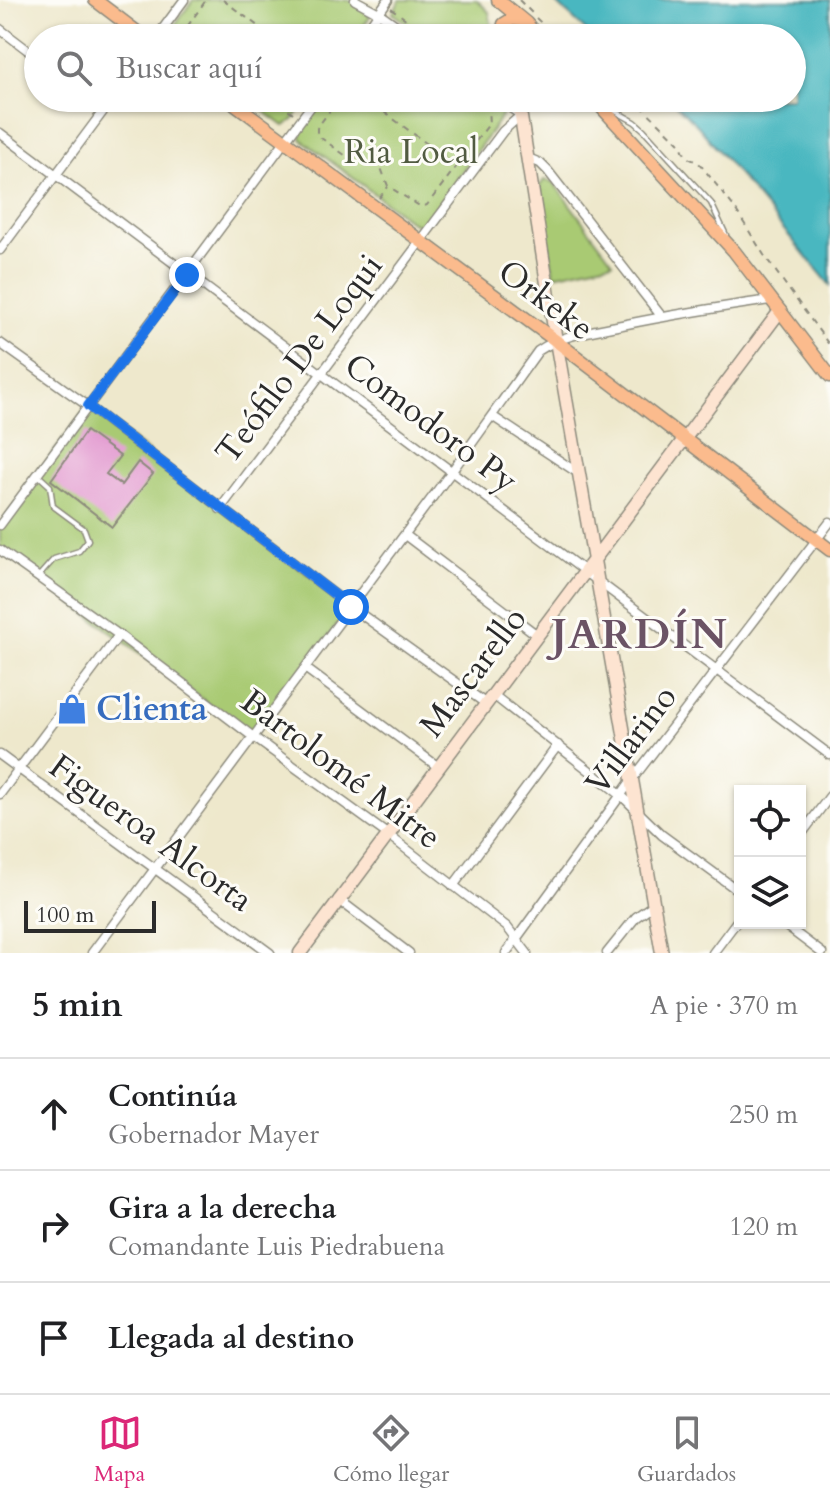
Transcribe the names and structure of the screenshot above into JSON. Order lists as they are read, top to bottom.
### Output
{
  "streets": {
    "main road": ["Orkeke", "Mascarello"],
    "street": [
      "Teófilo De Loqui",
      "Comodoro Py",
      "Villarino",
      "Bartolomé Mitre",
      "Figueroa Alcorta"
    ]
  },
  "crossings": [
    ["Orkeke", "Teófilo De Loqui"],
    ["Orkeke", "Mascarello"],
    ["Orkeke", "Villarino"],
    ["Teófilo De Loqui", "Comodoro Py"],
    ["Comodoro Py", "Mascarello"],
    ["Comodoro Py", "Villarino"],
    ["Mascarello", "Bartolomé Mitre"],
    ["Villarino", "Bartolomé Mitre"]
  ],
  "districts": ["JARDÍN"],
  "parks": ["Ria Local"],
  "places": {
    "shop": ["Clienta"]
  },
  "scale_bar": "100 m",
  "page": {
    "search": "Buscar aquí",
    "scale": "100 m",
    "heading": ["5 min", "A pie · 370 m"],
    "list": [
      ["Continúa", "Gobernador Mayer", "250 m"],
      ["Gira a la derecha", "Comandante Luis Piedrabuena", "120 m"],
      "Llegada al destino"
    ],
    "nav": ["Mapa", "Cómo llegar", "Guardados"]
  }
}
